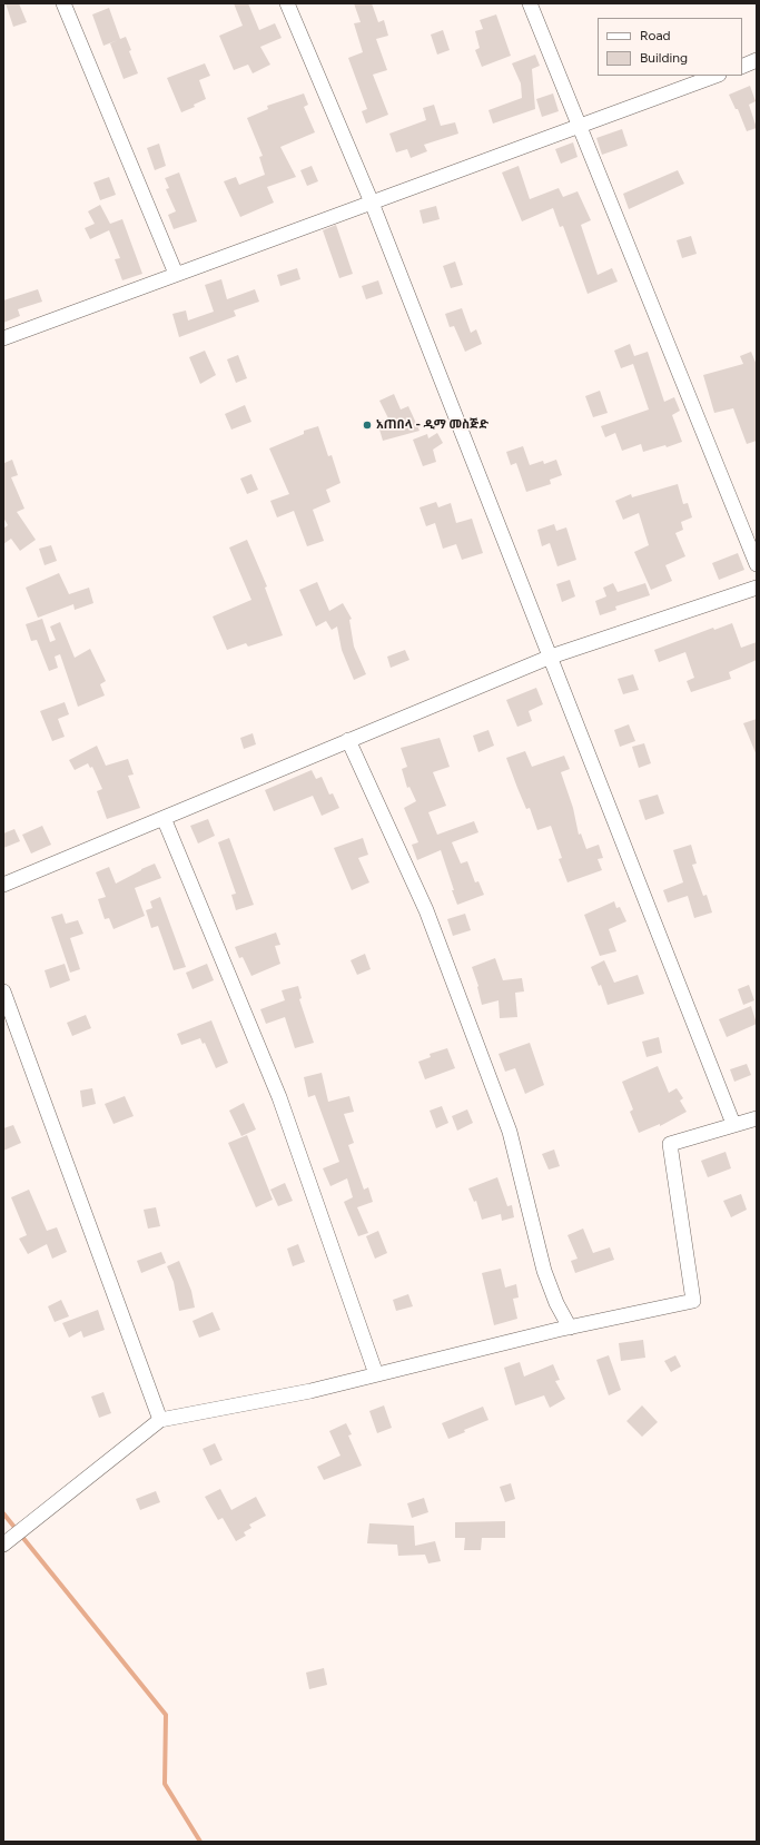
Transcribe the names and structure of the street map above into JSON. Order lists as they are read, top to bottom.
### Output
{
  "places": ["አጠበላ - ዲማ መስጅድ"],
  "legend": ["Road", "Building"]
}
